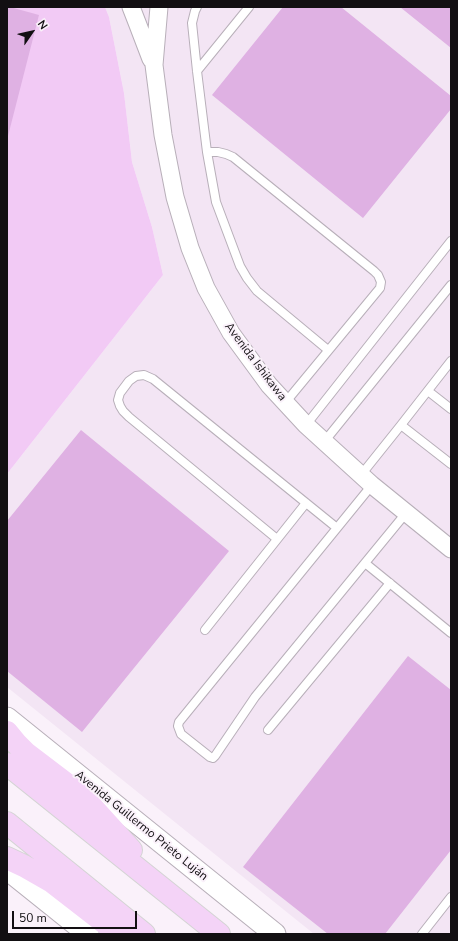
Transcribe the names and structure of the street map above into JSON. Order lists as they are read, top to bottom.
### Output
{
  "streets": {
    "street": ["Avenida Ishikawa", "Avenida Guillermo Prieto Luján"]
  },
  "scale_bar": "50 m",
  "north": "top right"
}
